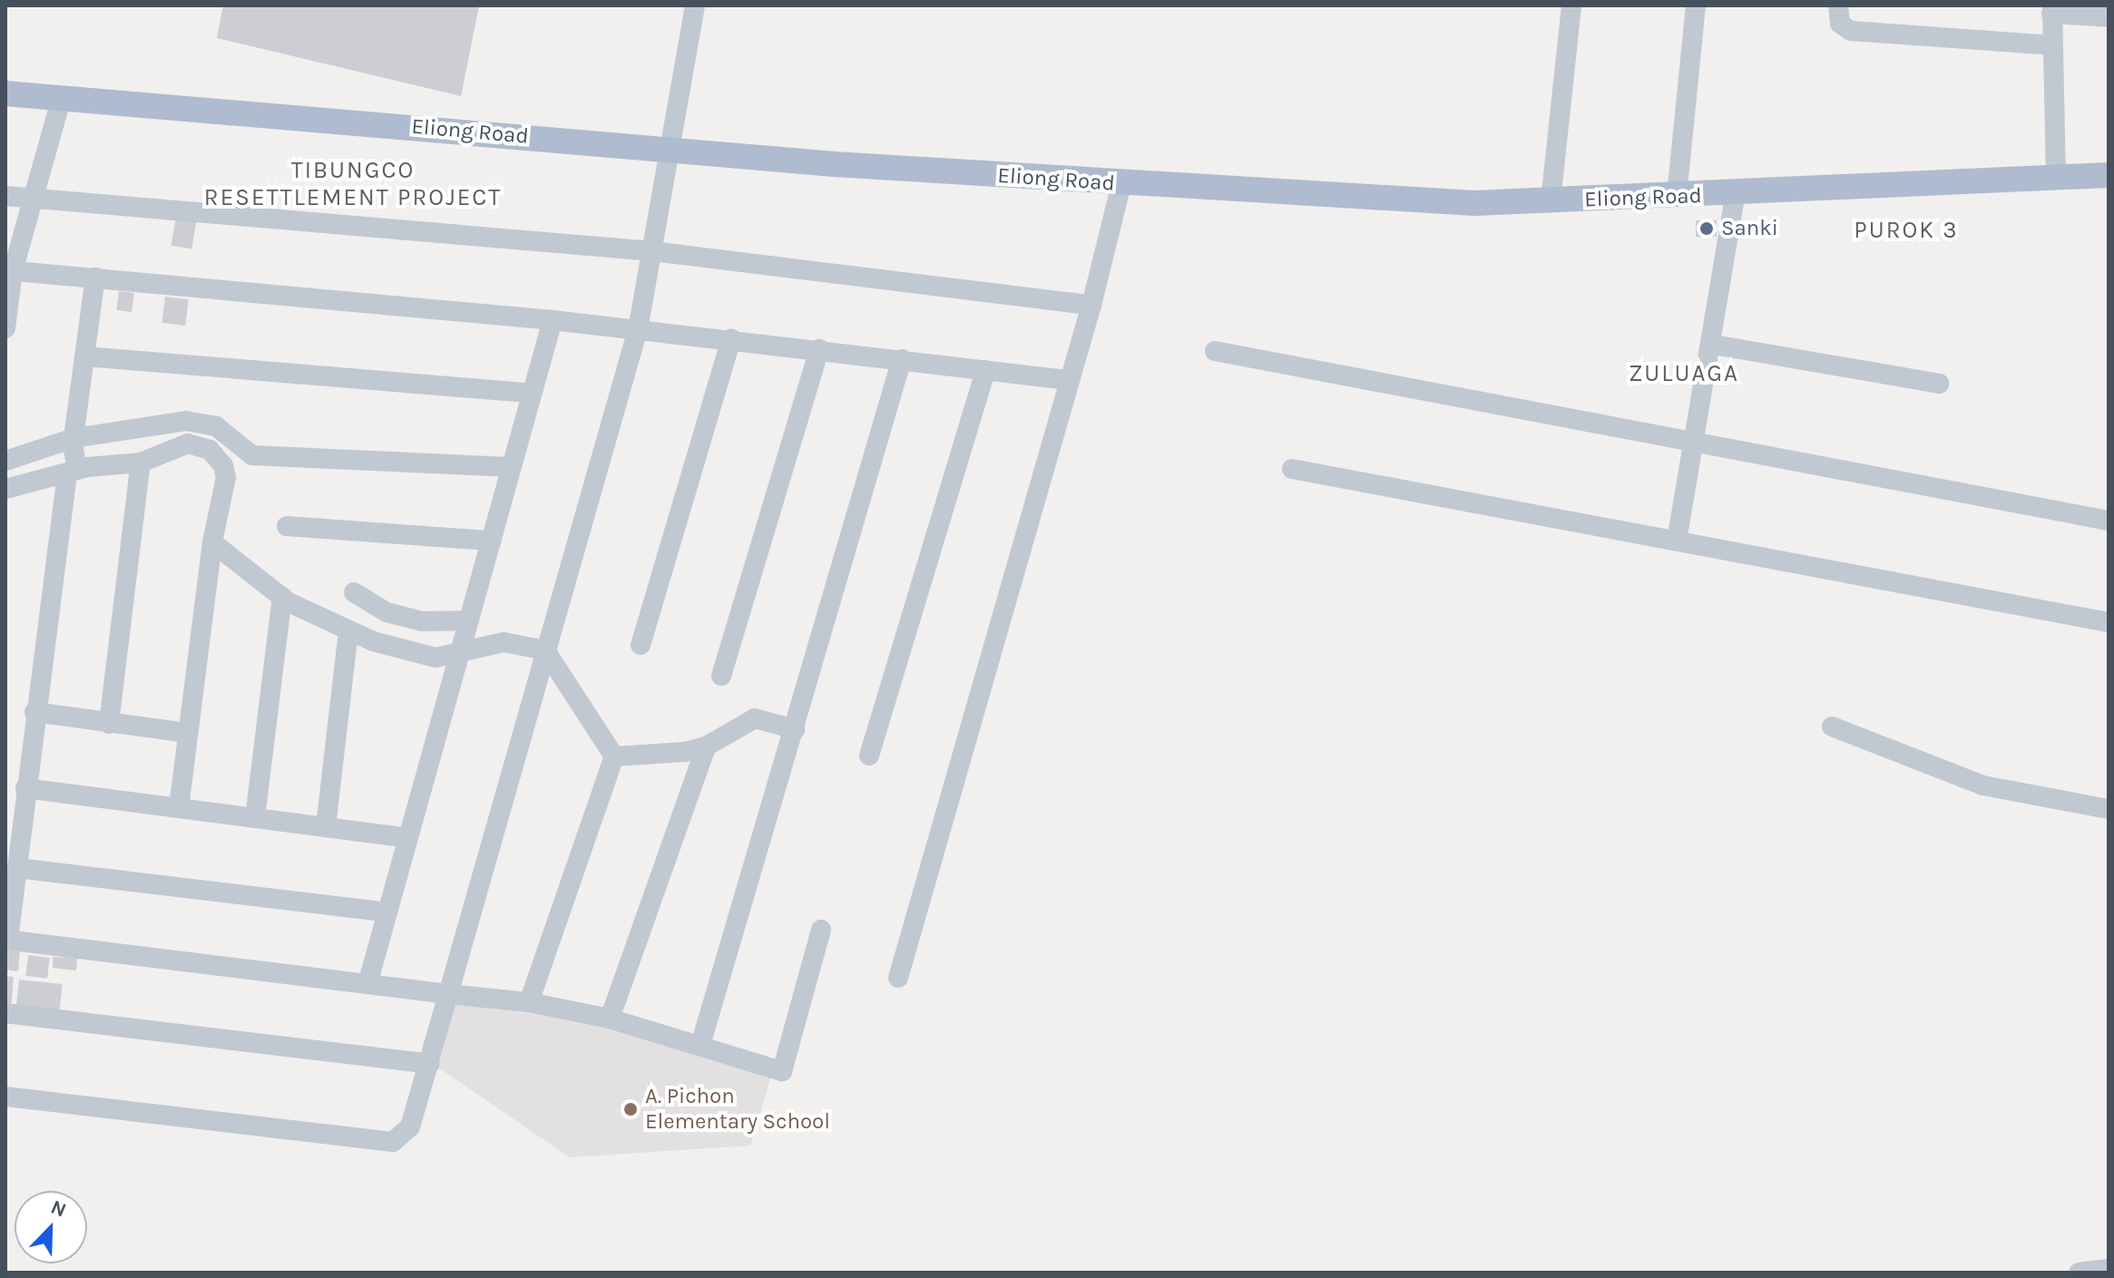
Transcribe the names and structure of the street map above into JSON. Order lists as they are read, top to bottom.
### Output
{
  "streets": {
    "main road": ["Eliong Road"]
  },
  "districts": ["TIBUNGCO RESETTLEMENT PROJECT", "PUROK 3", "ZULUAGA"],
  "places": ["Sanki", "A. Pichon Elementary School"],
  "north": "top right"
}
